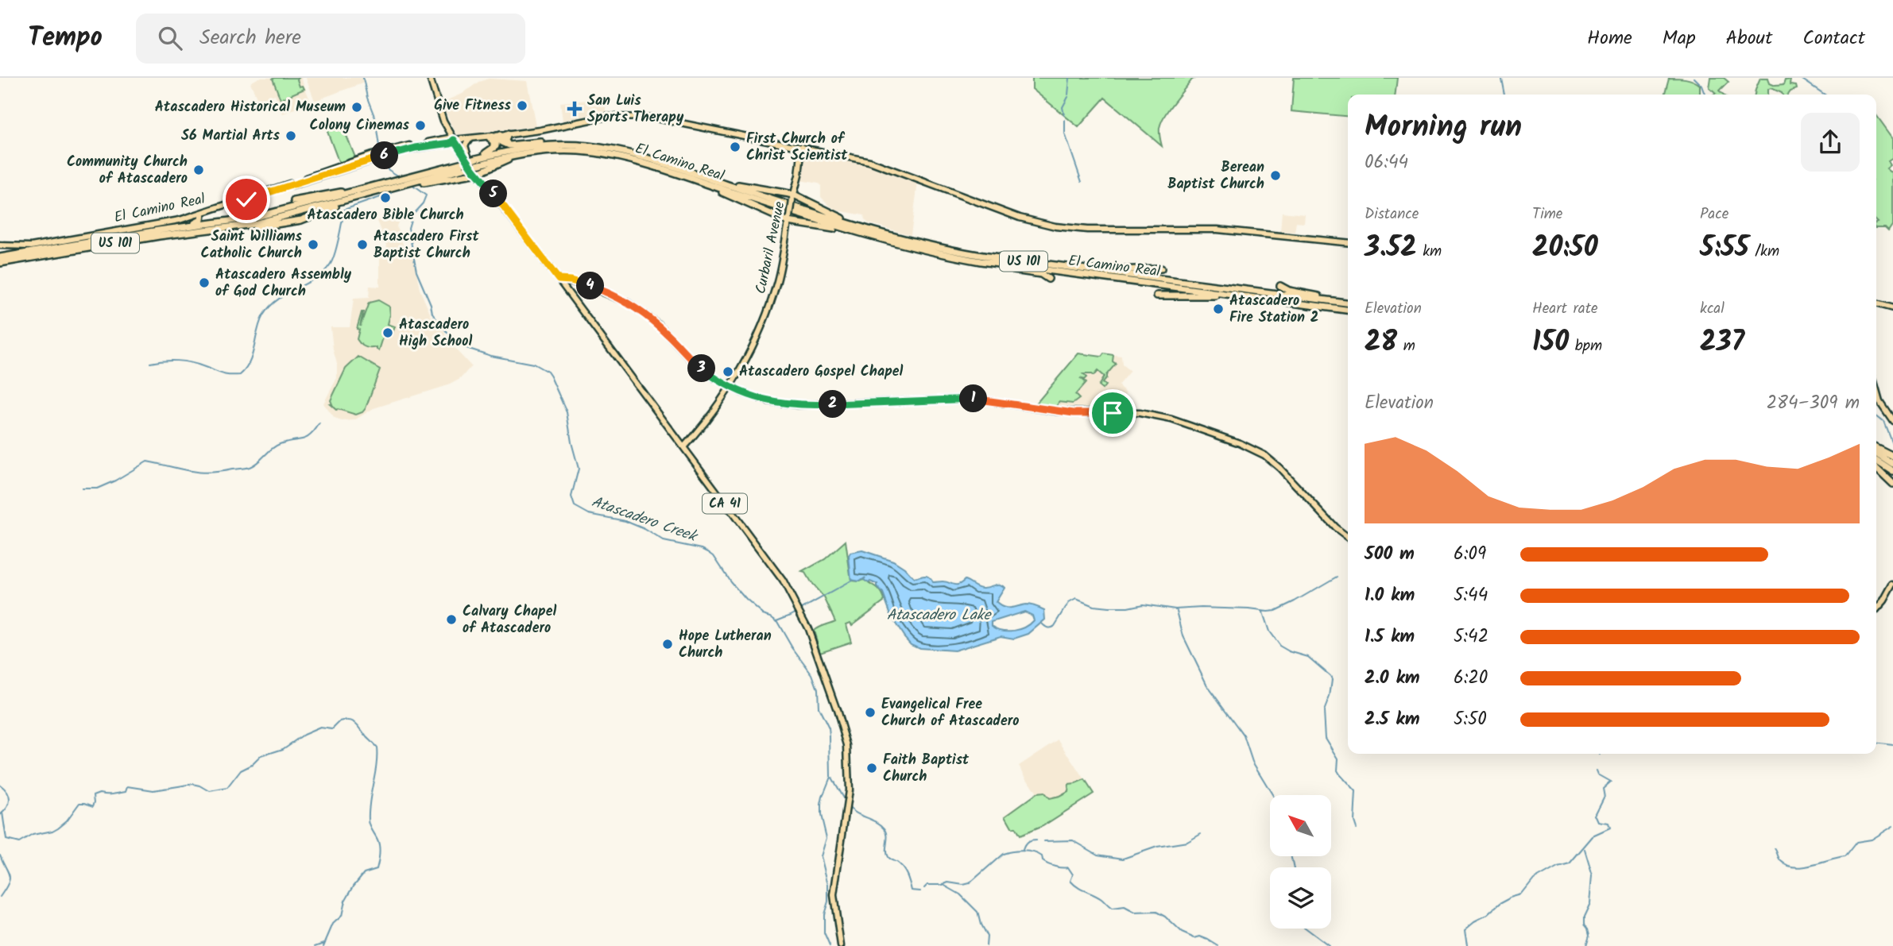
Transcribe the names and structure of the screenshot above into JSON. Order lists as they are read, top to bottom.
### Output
{
  "streets": {
    "highway": ["El Camino Real", "US 101"],
    "main road": ["Curbaril Avenue", "CA 41"]
  },
  "crossings": [
    ["El Camino Real", "Curbaril Avenue"],
    ["El Camino Real", "CA 41"],
    ["Curbaril Avenue", "CA 41"]
  ],
  "water": ["Atascadero Creek", "Atascadero Lake"],
  "places": {
    "other": [
      "Give Fitness",
      "Atascadero Historical Museum",
      "Colony Cinemas",
      "S6 Martial Arts",
      "First Church of Christ Scientist",
      "Community Church of Atascadero",
      "Berean Baptist Church",
      "Atascadero Bible Church",
      "Saint Williams Catholic Church",
      "Atascadero First Baptist Church",
      "Atascadero Assembly of God Church",
      "Atascadero Fire Station 2",
      "Atascadero High School",
      "Atascadero Gospel Chapel",
      "Calvary Chapel of Atascadero",
      "Hope Lutheran Church",
      "Evangelical Free Church of Atascadero",
      "Faith Baptist Church"
    ],
    "health": ["San Luis Sports Therapy"]
  },
  "north": "top left",
  "page": {
    "header": "Tempo",
    "search": "Search here",
    "nav": [
      "Home",
      "Map",
      "About",
      "Contact"
    ],
    "heading": ["Morning run", "06:44"],
    "pins": [
      "6",
      "5",
      "4",
      "3",
      "1",
      "2"
    ],
    "stats": [
      ["Distance", "3.52 km"],
      ["Time", "20:50"],
      ["Pace", "5:55 /km"],
      ["Elevation", "28 m"],
      ["Heart rate", "150 bpm"],
      ["kcal", "237"]
    ],
    "chart": ["Elevation", "284–309 m"],
    "list": [
      {
        "name": "500 m",
        "note": "6:09"
      },
      {
        "name": "1.0 km",
        "note": "5:44"
      },
      {
        "name": "1.5 km",
        "note": "5:42"
      },
      {
        "name": "2.0 km",
        "note": "6:20"
      },
      {
        "name": "2.5 km",
        "note": "5:50"
      }
    ]
  }
}
